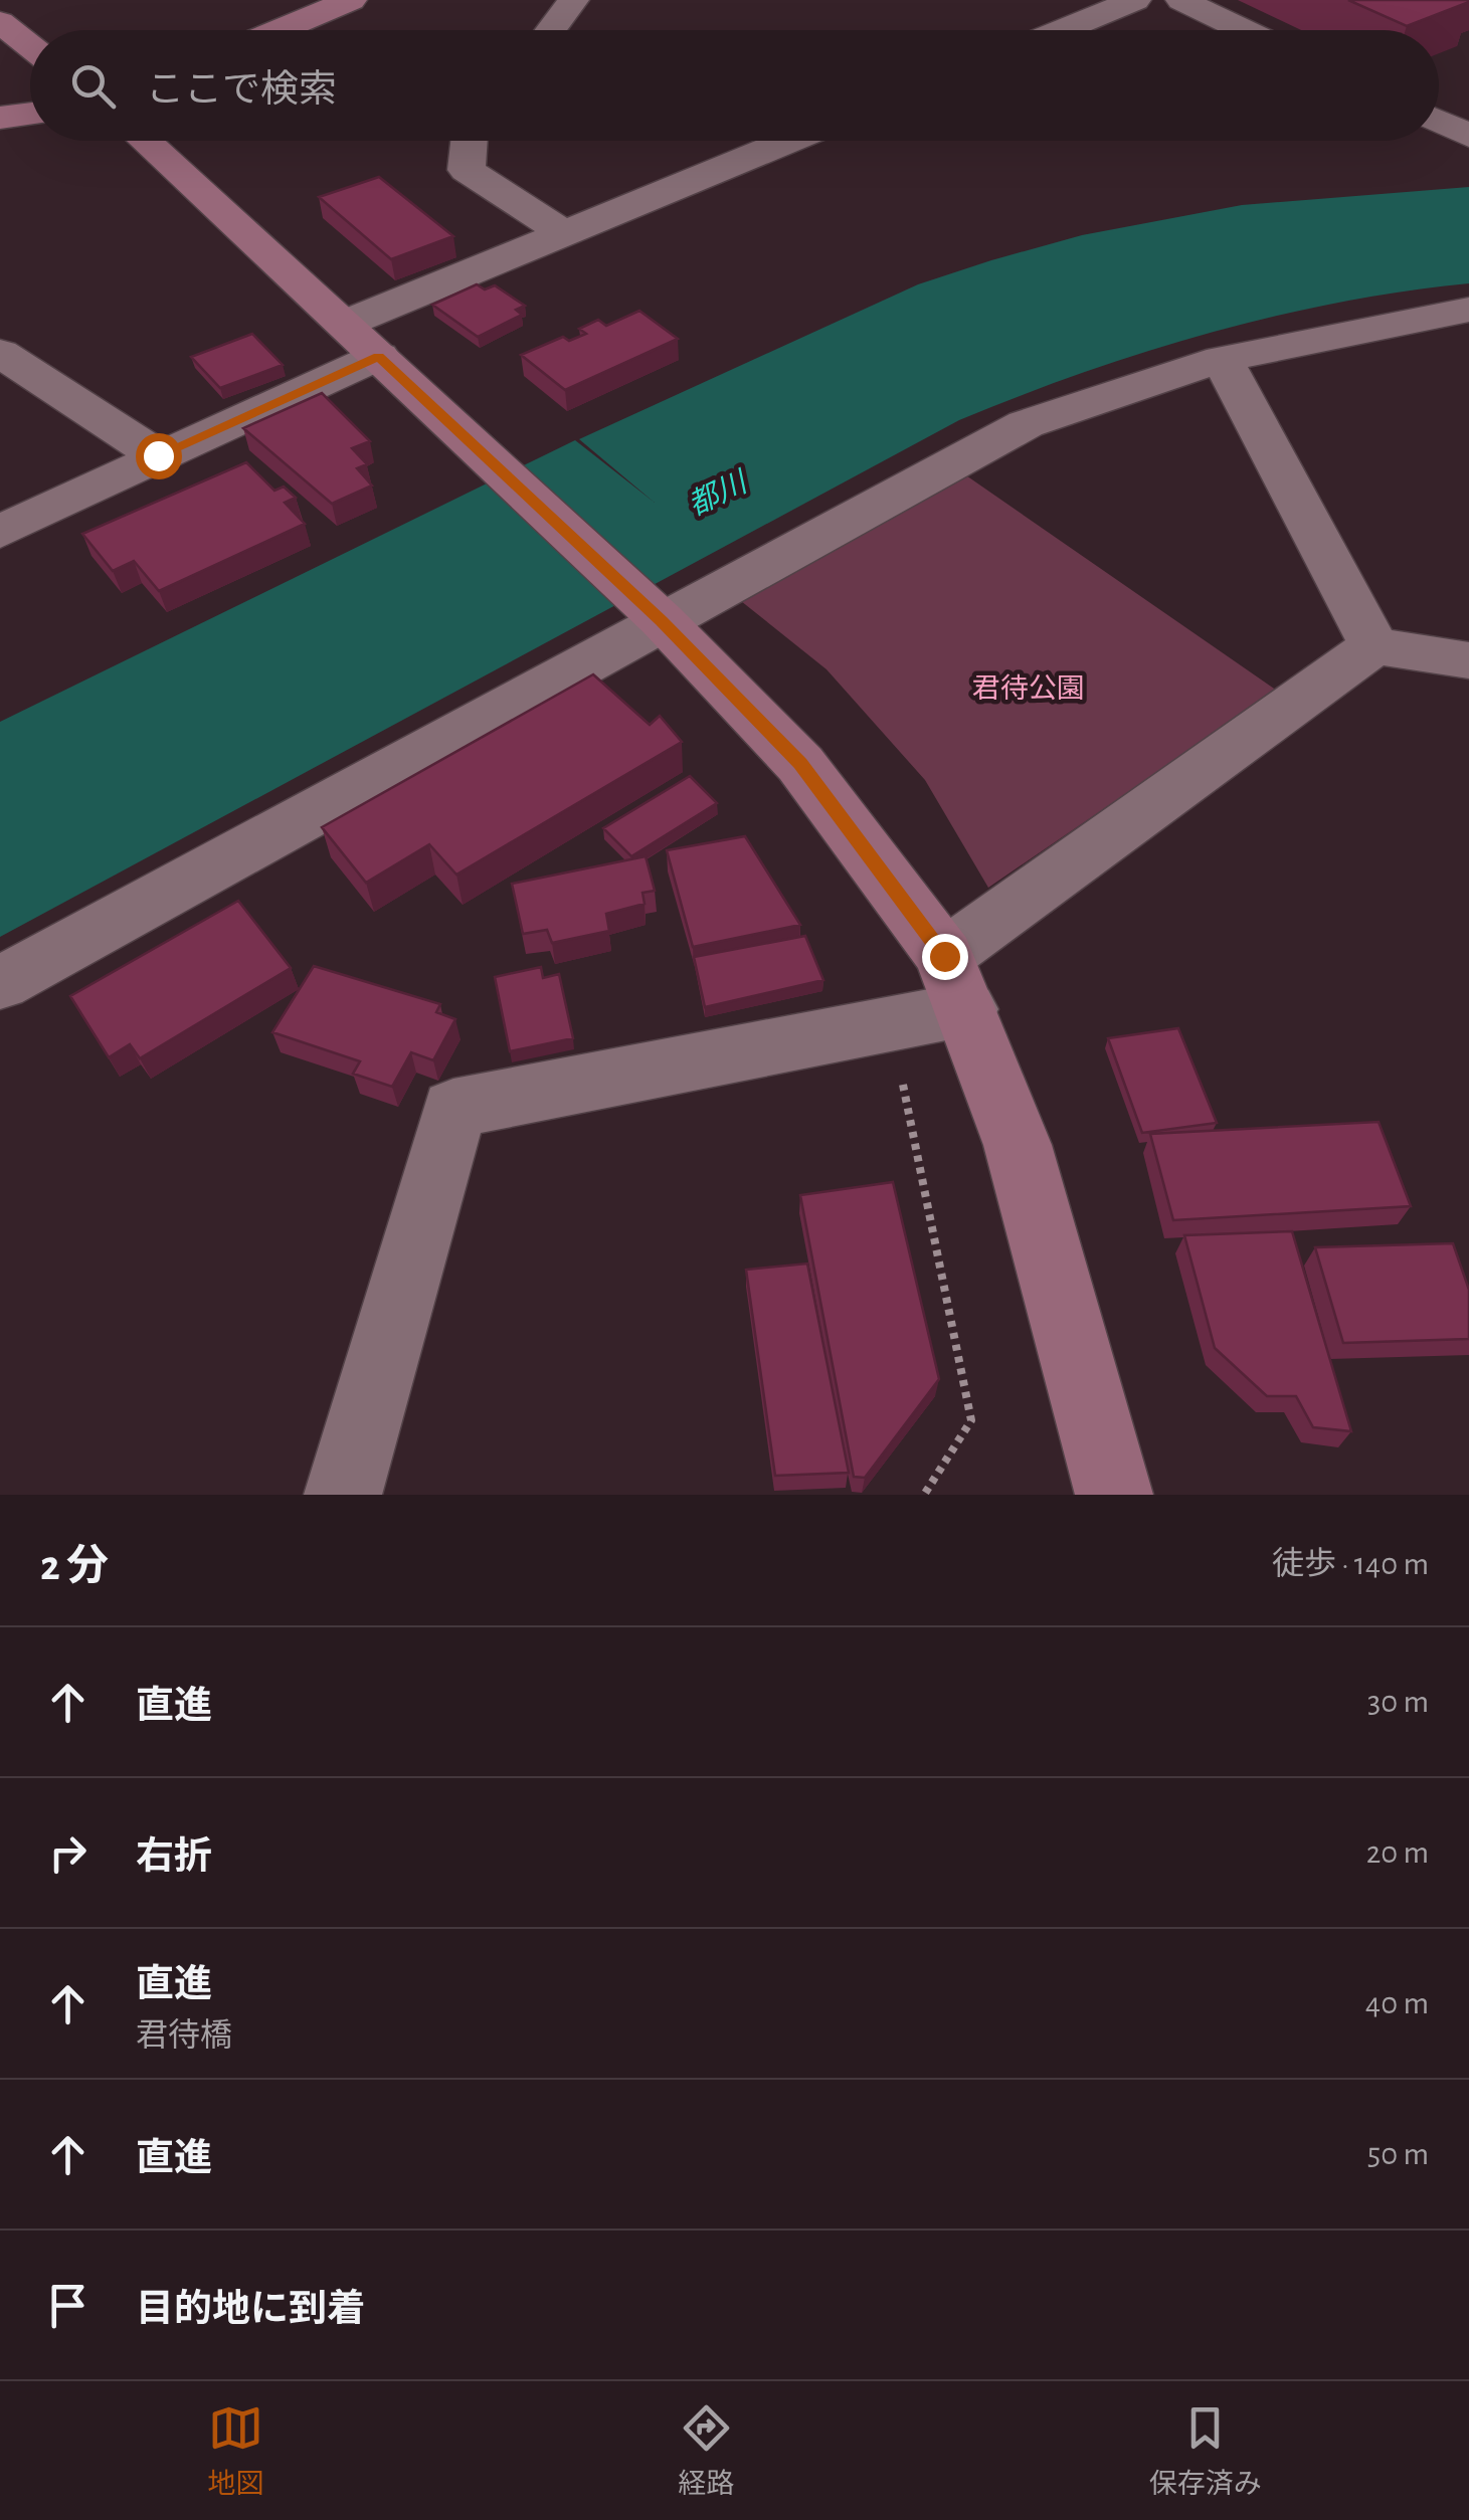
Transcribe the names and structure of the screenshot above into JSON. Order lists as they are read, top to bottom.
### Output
{
  "water": ["都川"],
  "parks": ["君待公園"],
  "page": {
    "search": "ここで検索",
    "heading": ["2 分", "徒歩 · 140 m"],
    "list": [
      ["直進", "30 m"],
      ["右折", "20 m"],
      ["直進", "君待橋", "40 m"],
      ["直進", "50 m"],
      "目的地に到着"
    ],
    "nav": ["地図", "経路", "保存済み"]
  }
}
